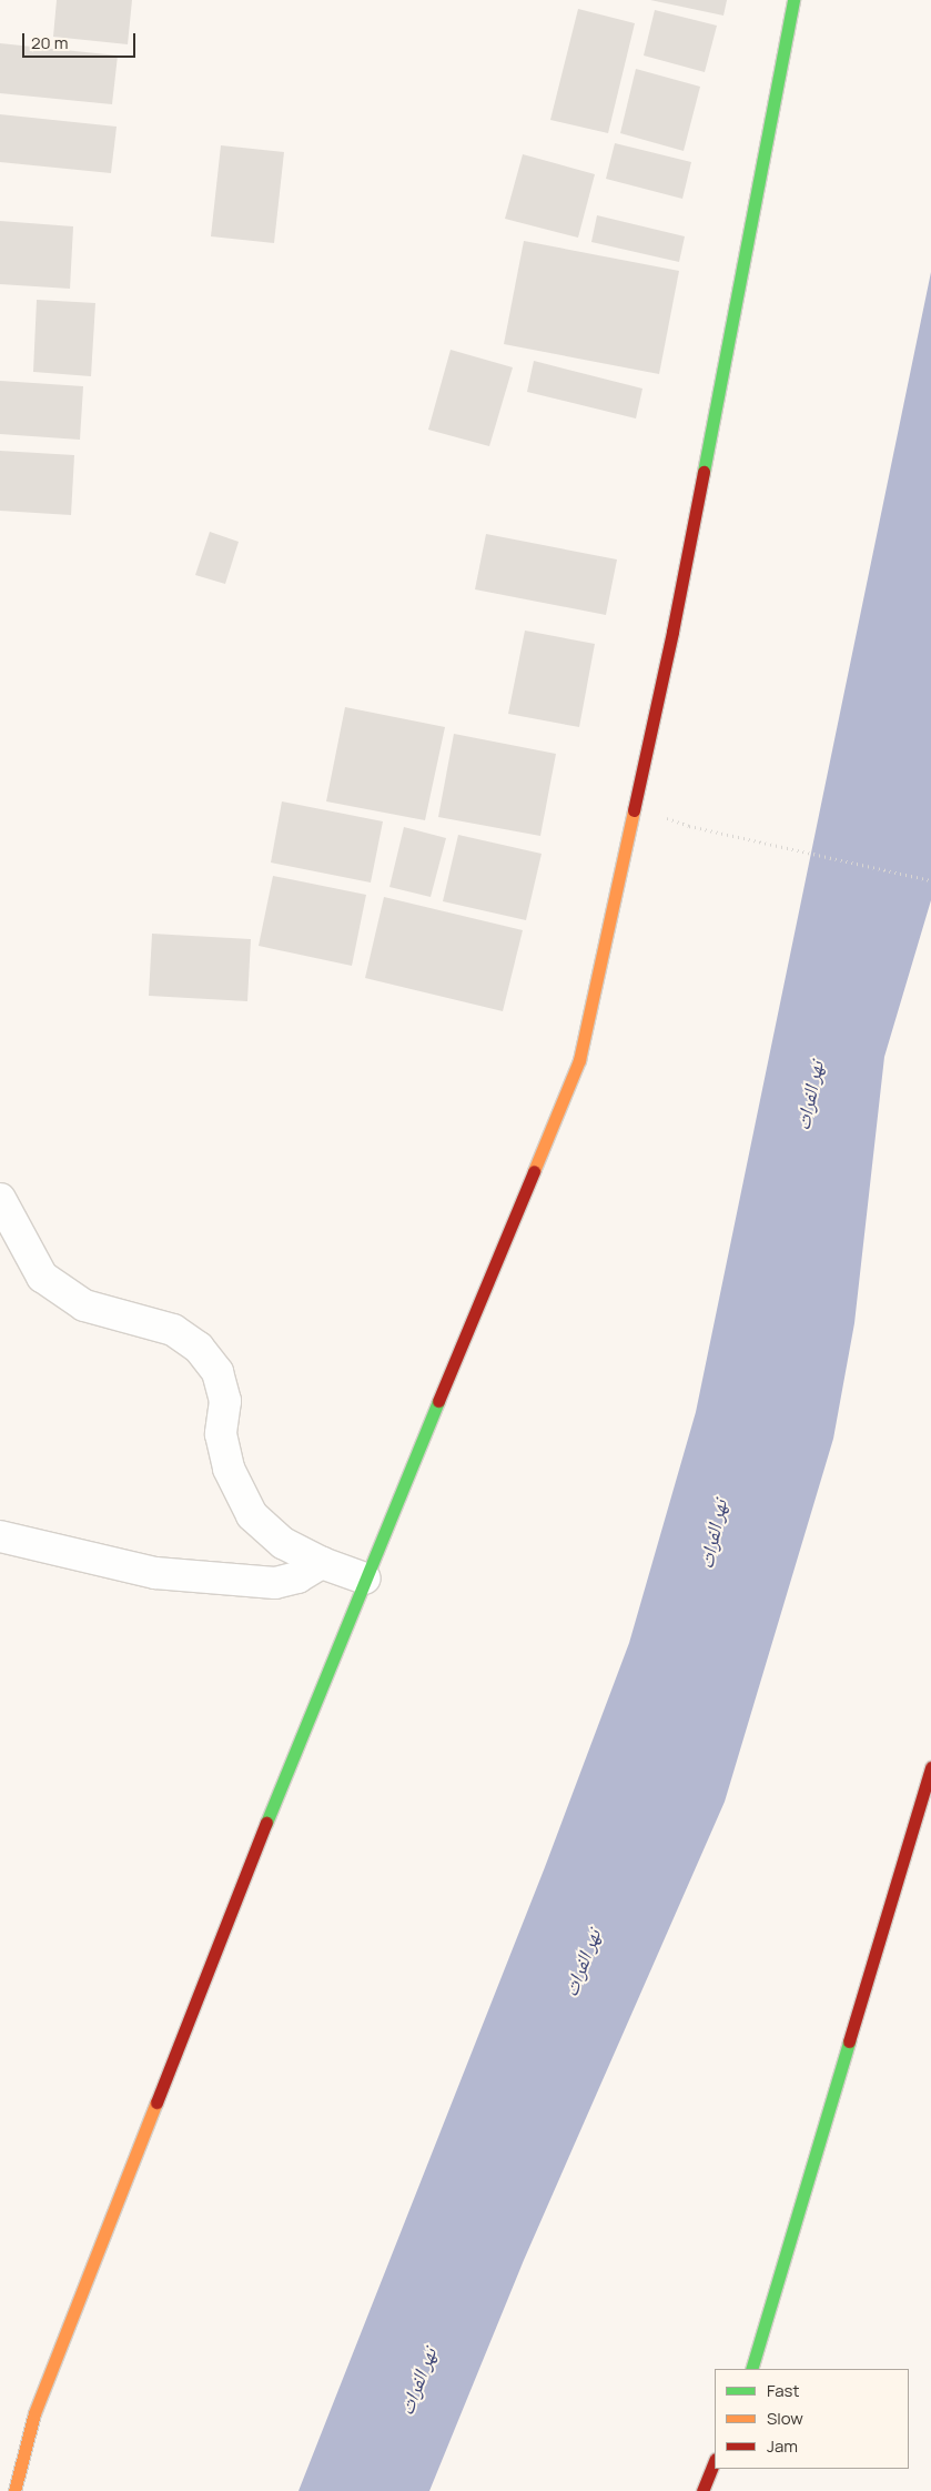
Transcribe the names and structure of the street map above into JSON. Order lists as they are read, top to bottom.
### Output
{
  "water": ["نهر الفرات"],
  "legend": ["Fast", "Slow", "Jam"],
  "scale_bar": "20 m"
}
